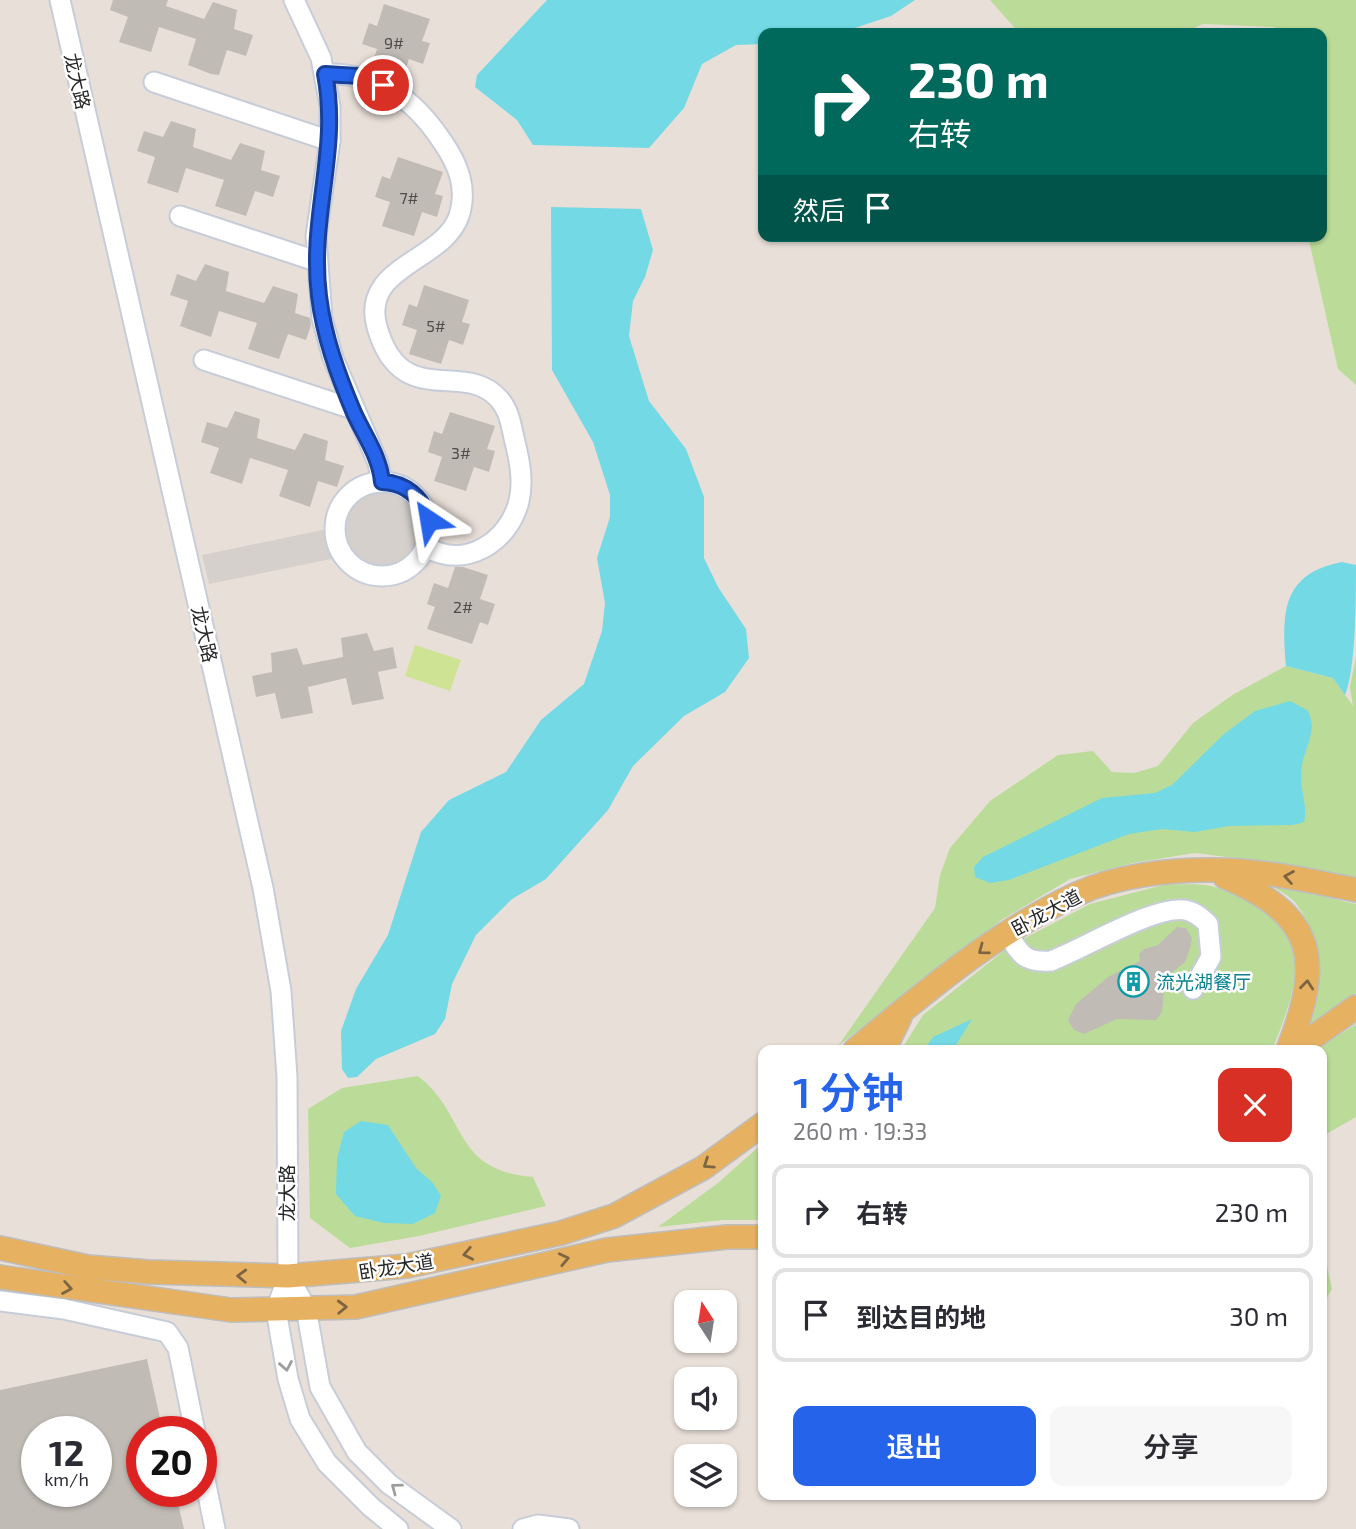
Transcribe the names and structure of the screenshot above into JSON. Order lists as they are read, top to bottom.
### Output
{
  "streets": {
    "main road": ["卧龙大道"],
    "street": ["龙大路"]
  },
  "crossings": [
    ["龙大路", "卧龙大道"]
  ],
  "places": {
    "building": ["流光湖餐厅"]
  },
  "house_numbers": [
    "9#",
    "7#",
    "5#",
    "3#",
    "2#"
  ],
  "north": "top",
  "page": {
    "turn": ["230 m", "右转"],
    "then": "然后",
    "heading": ["1 分钟", "260 m · 19:33"],
    "list": [
      {
        "name": "右转",
        "value": "230 m"
      },
      {
        "name": "到达目的地",
        "value": "30 m"
      }
    ],
    "buttons": ["退出", "分享"],
    "speed": "12 km/h",
    "limit": "20"
  }
}
